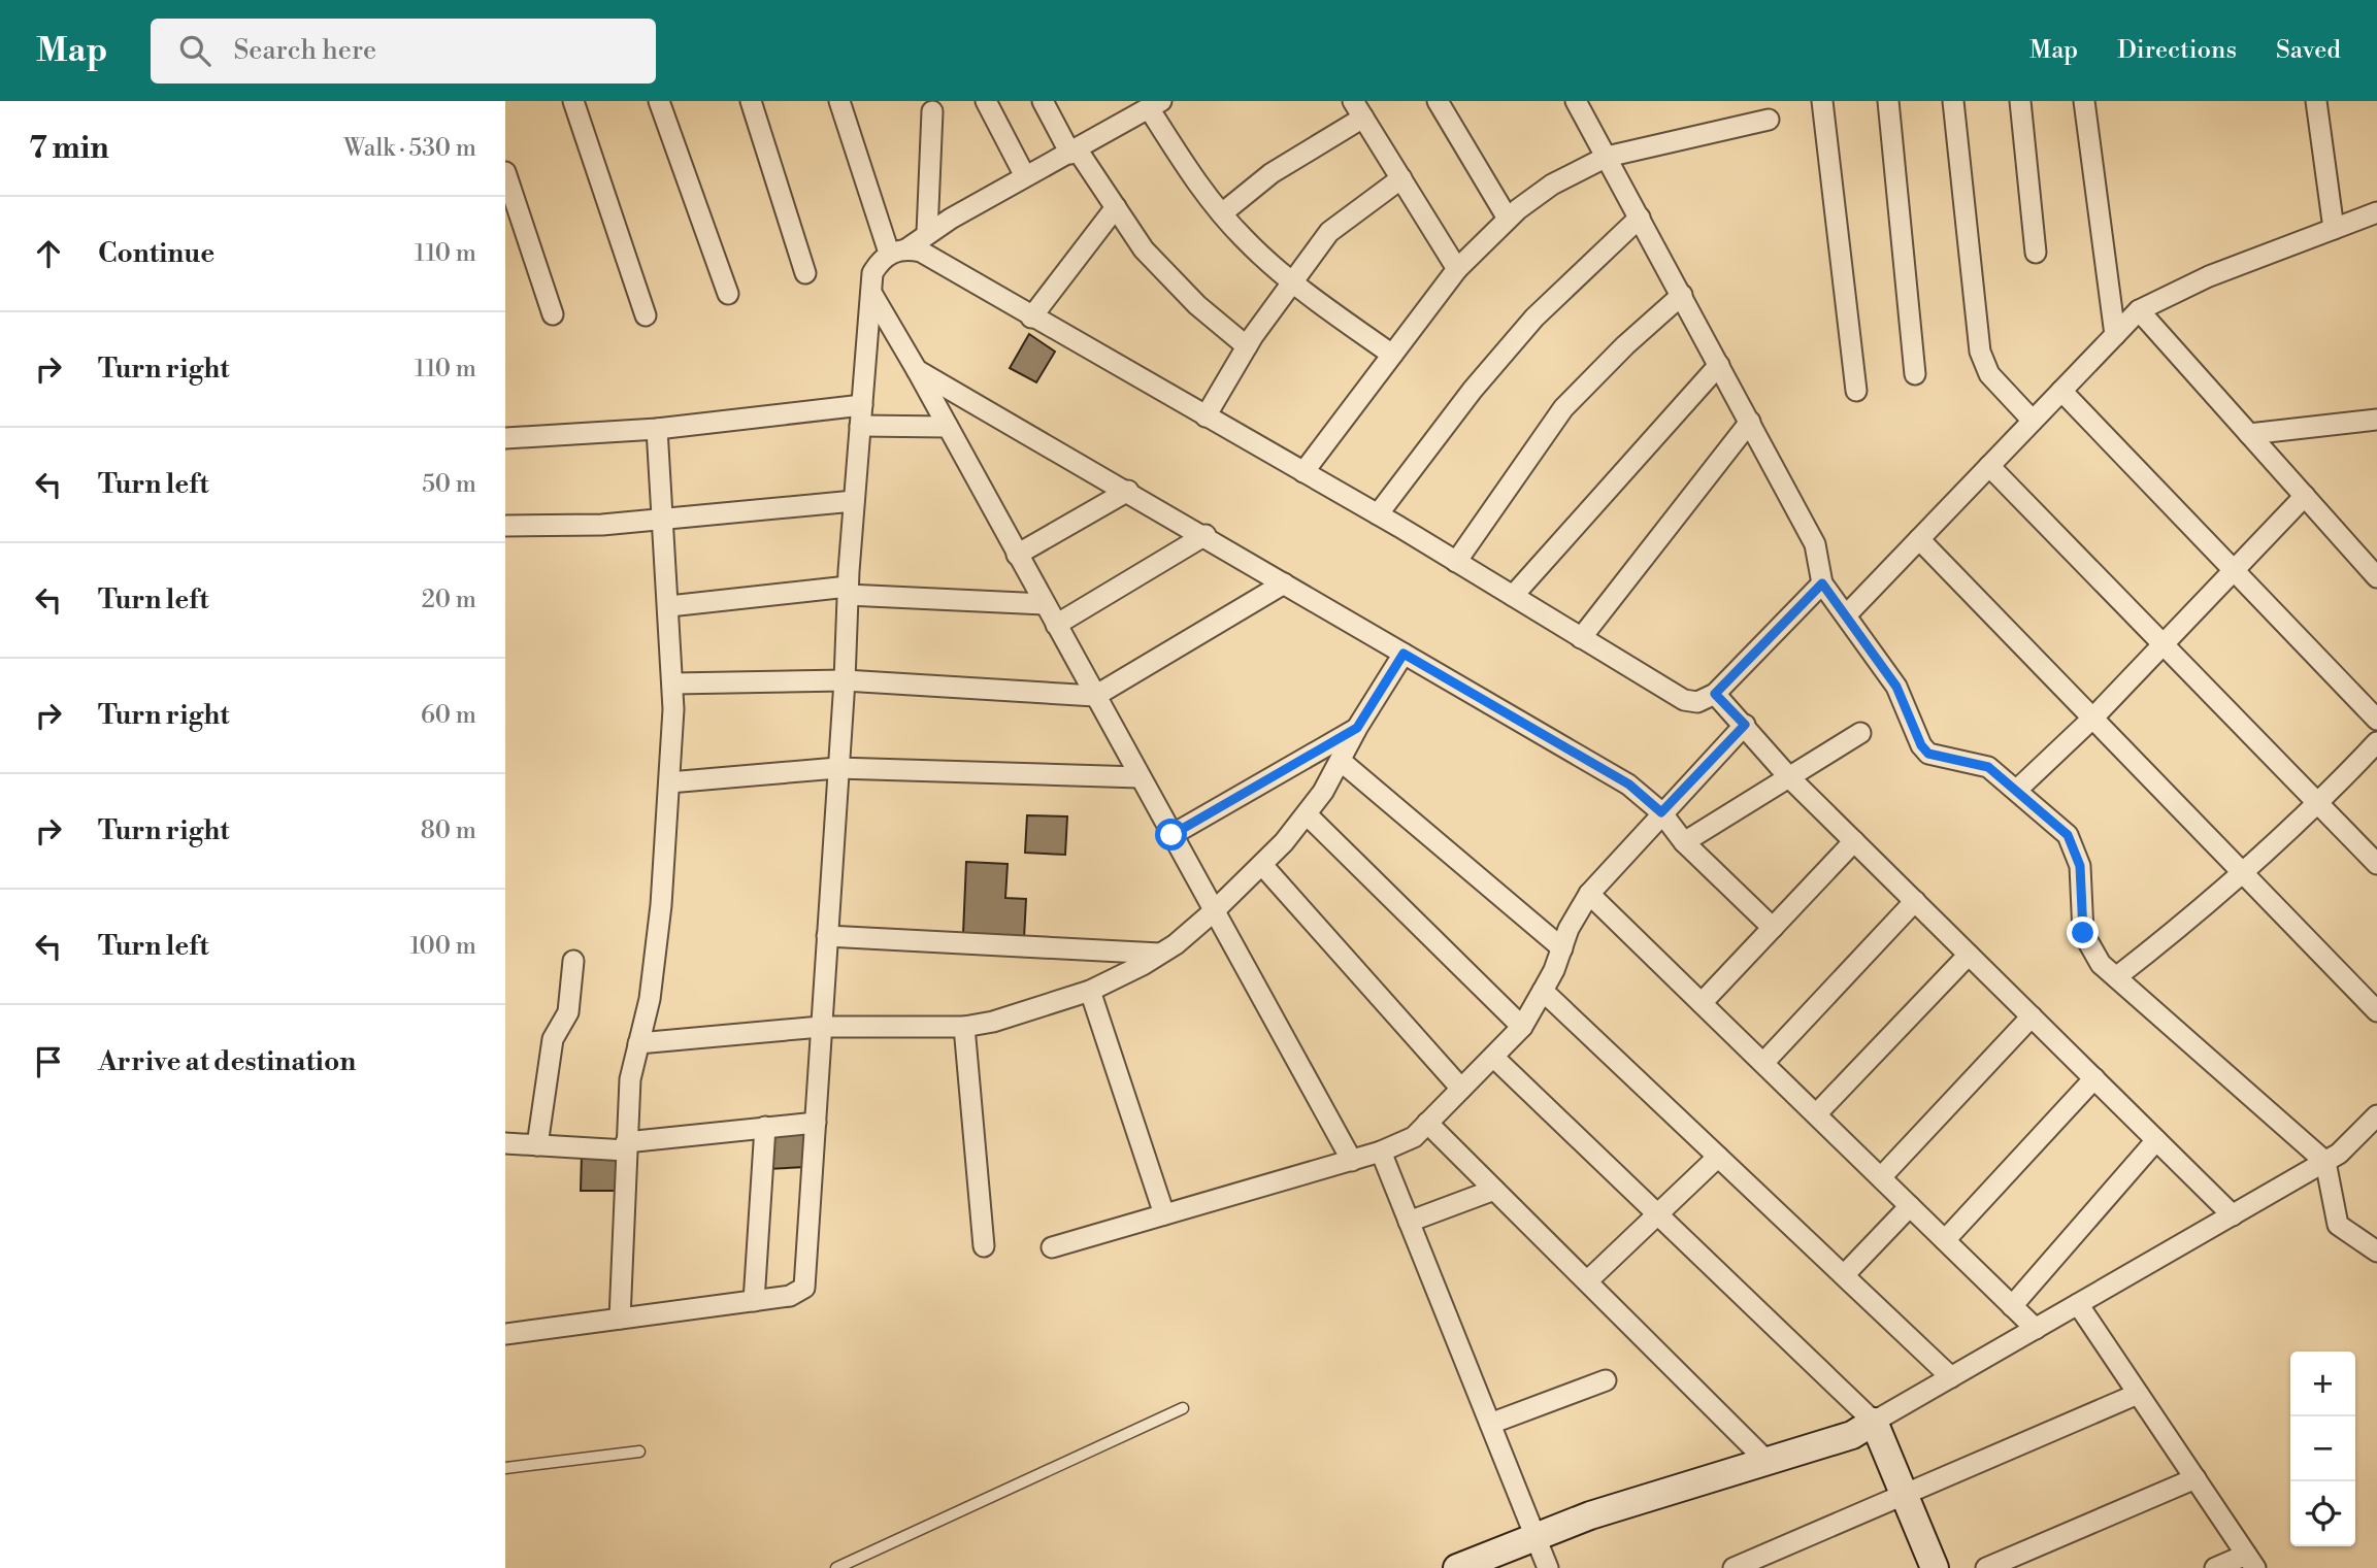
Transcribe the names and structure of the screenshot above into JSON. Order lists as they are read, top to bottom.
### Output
{
  "page": {
    "header": "Map",
    "search": "Search here",
    "nav": ["Map", "Directions", "Saved"],
    "heading": ["7 min", "Walk · 530 m"],
    "list": [
      ["Continue", "110 m"],
      ["Turn right", "110 m"],
      ["Turn left", "50 m"],
      ["Turn left", "20 m"],
      ["Turn right", "60 m"],
      ["Turn right", "80 m"],
      ["Turn left", "100 m"],
      "Arrive at destination"
    ],
    "map_buttons": ["+", "−"]
  }
}
